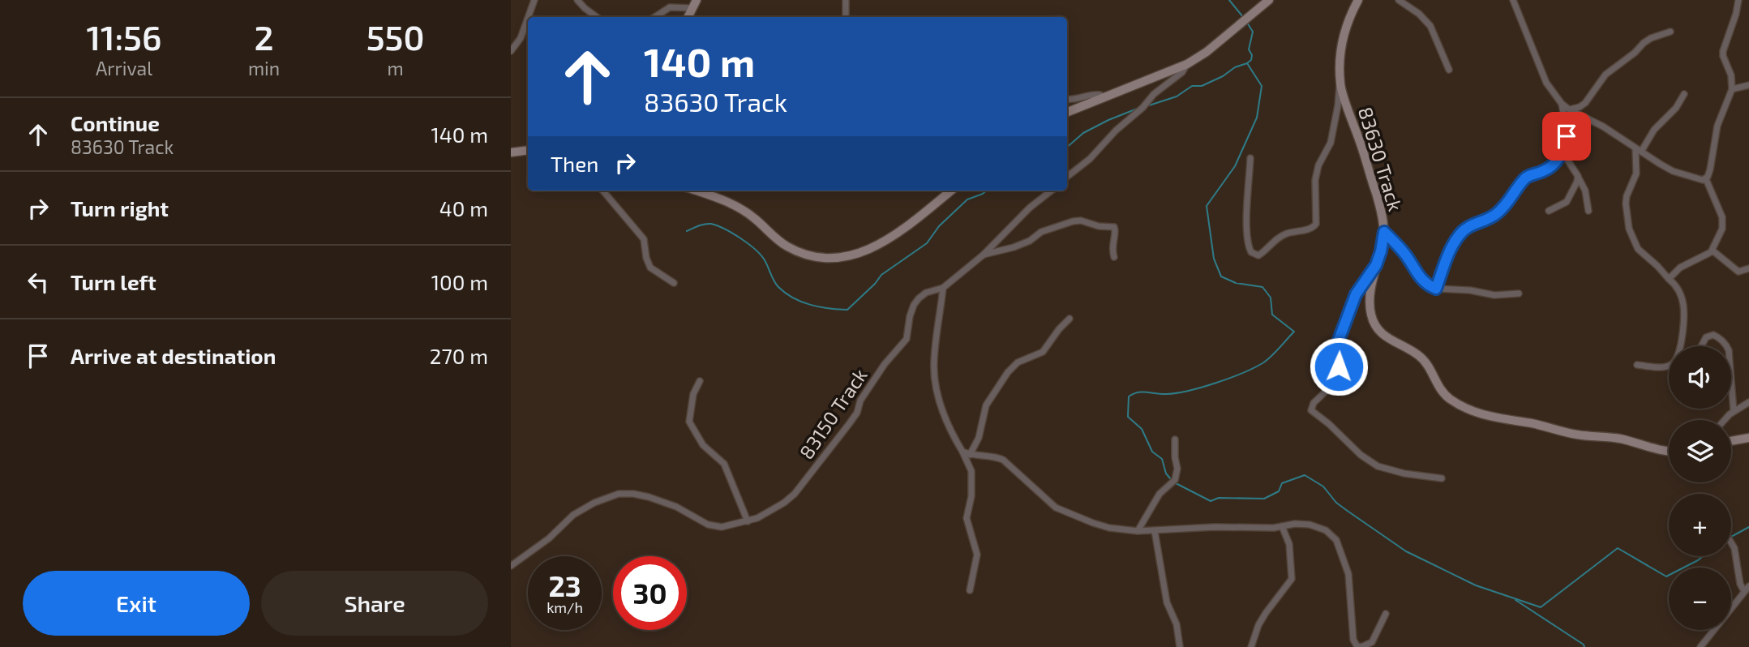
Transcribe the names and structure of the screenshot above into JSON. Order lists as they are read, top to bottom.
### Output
{
  "streets": {
    "street": ["83630 Track", "83150 Track"]
  },
  "page": {
    "eta": [
      "11:56",
      "Arrival",
      "2",
      "min",
      "550",
      "m"
    ],
    "turn": ["140 m", "83630 Track"],
    "list": [
      {
        "name": "Continue",
        "note": "83630 Track",
        "value": "140 m"
      },
      {
        "name": "Turn right",
        "value": "40 m"
      },
      {
        "name": "Turn left",
        "value": "100 m"
      },
      {
        "name": "Arrive at destination",
        "value": "270 m"
      }
    ],
    "then": "Then",
    "map_buttons": ["+", "−"],
    "speed": "23 km/h",
    "limit": "30",
    "buttons": ["Exit", "Share"]
  }
}
